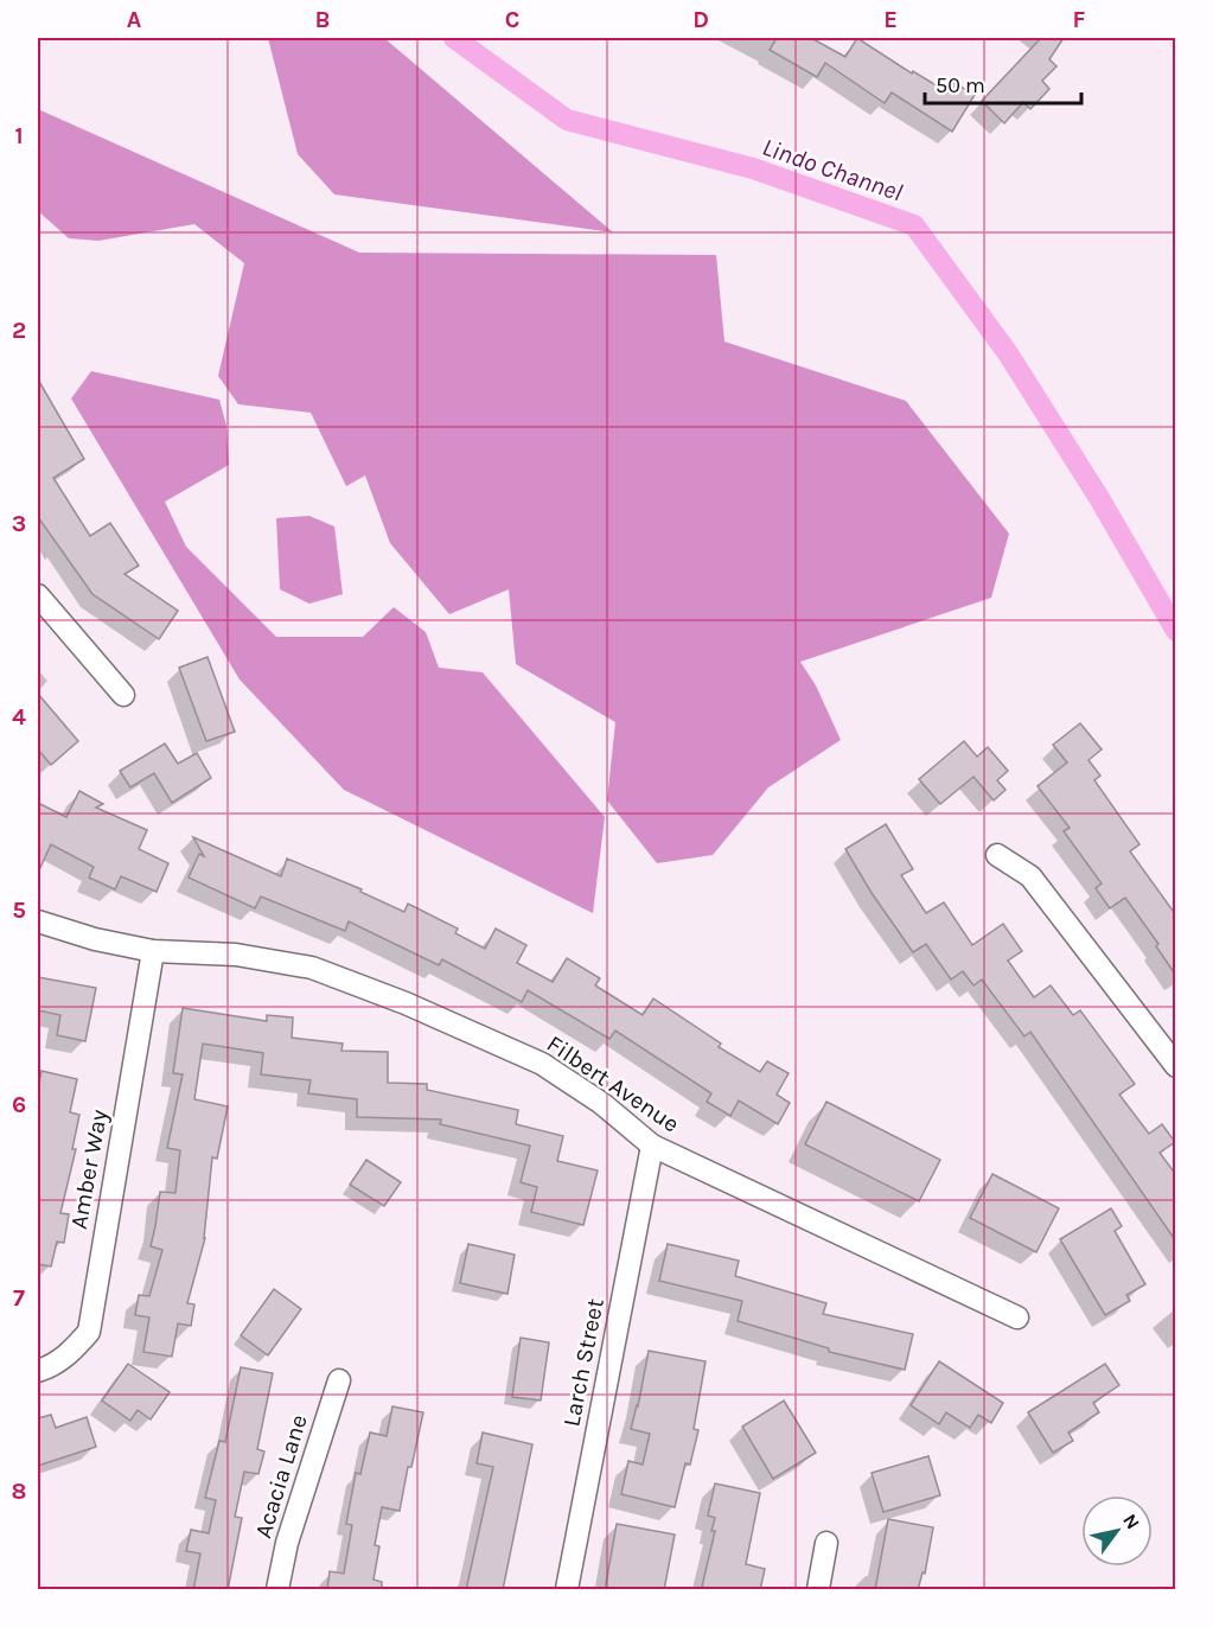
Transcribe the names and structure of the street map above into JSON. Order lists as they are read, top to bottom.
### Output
{
  "streets": {
    "street": [
      "Filbert Avenue",
      "Amber Way",
      "Larch Street",
      "Acacia Lane"
    ]
  },
  "crossings": [
    ["Filbert Avenue", "Amber Way"],
    ["Filbert Avenue", "Larch Street"]
  ],
  "water": ["Lindo Channel"],
  "scale_bar": "50 m",
  "north": "top right",
  "grid": {
    "columns": [
      "A",
      "B",
      "C",
      "D",
      "E",
      "F"
    ],
    "rows": [
      "1",
      "2",
      "3",
      "4",
      "5",
      "6",
      "7",
      "8"
    ]
  }
}
